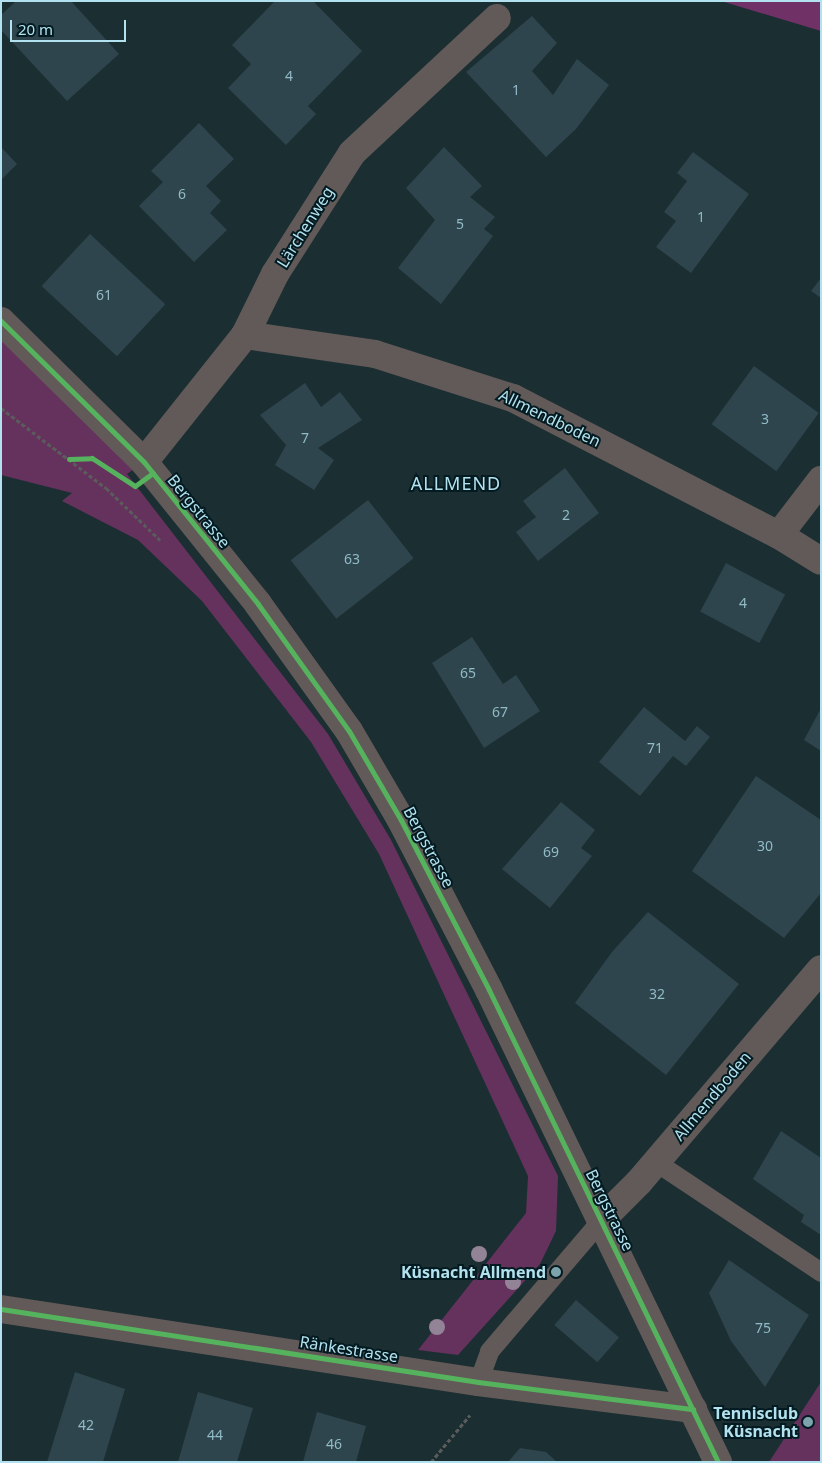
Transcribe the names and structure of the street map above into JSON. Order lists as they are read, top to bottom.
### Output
{
  "streets": {
    "street": [
      "Lärchenweg",
      "Allmendboden",
      "Bergstrasse",
      "Ränkestrasse"
    ]
  },
  "crossings": [
    ["Lärchenweg", "Allmendboden"],
    ["Lärchenweg", "Bergstrasse"],
    ["Allmendboden", "Bergstrasse"],
    ["Bergstrasse", "Ränkestrasse"]
  ],
  "districts": ["ALLMEND"],
  "places": ["Küsnacht Allmend", "Tennisclub Küsnacht"],
  "house_numbers": [
    "4",
    "1",
    "6",
    "1",
    "5",
    "61",
    "3",
    "7",
    "2",
    "63",
    "4",
    "65",
    "67",
    "71",
    "30",
    "69",
    "32",
    "75",
    "42",
    "44",
    "46"
  ],
  "scale_bar": "20 m"
}
